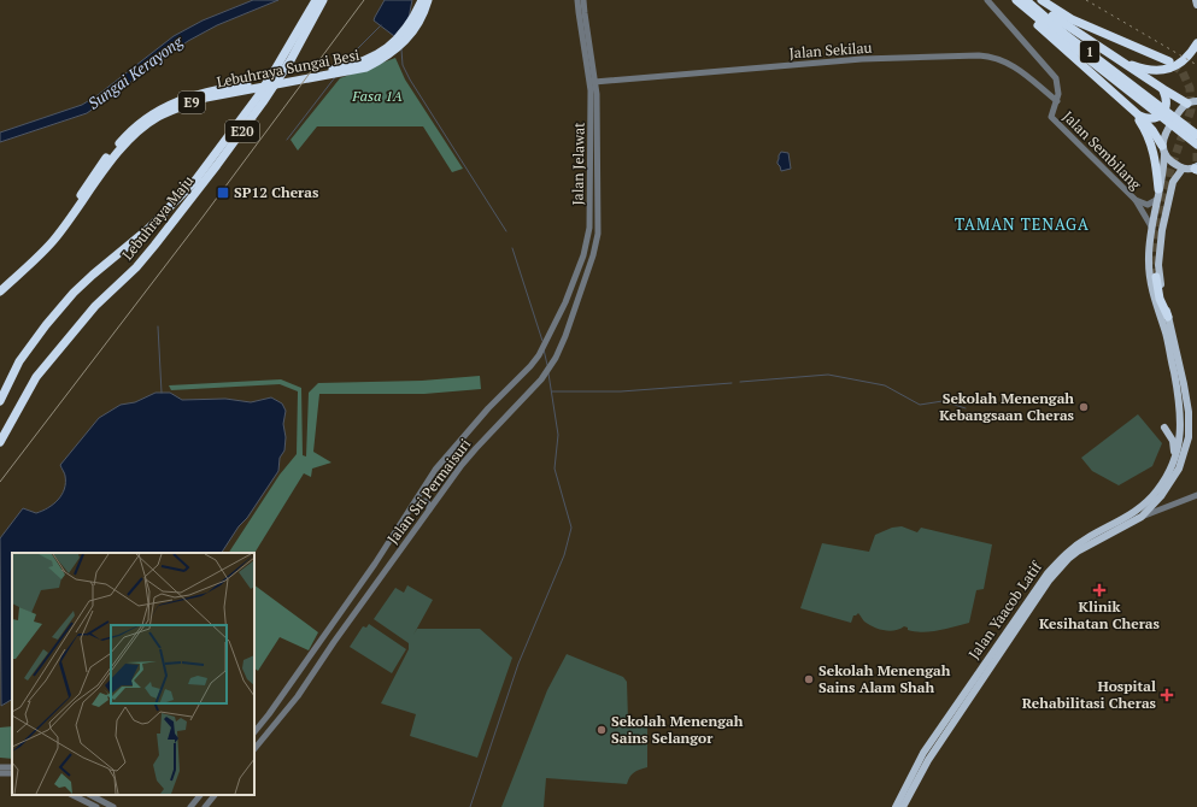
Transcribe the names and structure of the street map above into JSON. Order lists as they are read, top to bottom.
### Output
{
  "streets": {
    "highway": [
      "1",
      "Lebuhraya Sungai Besi",
      "E9",
      "E20",
      "Lebuhraya Maju"
    ],
    "main road": ["Jalan Yaacob Latif"],
    "street": [
      "Jalan Sekilau",
      "Jalan Sembilang",
      "Jalan Jelawat",
      "Jalan Sri Permaisuri"
    ]
  },
  "crossings": [
    ["Jalan Sekilau", "Jalan Sembilang"],
    ["Jalan Sekilau", "Jalan Jelawat"],
    ["Jalan Sembilang", "Jalan Yaacob Latif"],
    ["Jalan Jelawat", "Jalan Sri Permaisuri"]
  ],
  "districts": ["TAMAN TENAGA"],
  "water": ["Sungai Kerayong"],
  "parks": ["Fasa 1A"],
  "places": {
    "transit": ["SP12 Cheras"],
    "other": ["Sekolah Menengah Kebangsaan Cheras", "Sekolah Menengah Sains Alam Shah", "Sekolah Menengah Sains Selangor"],
    "health": ["Klinik Kesihatan Cheras", "Hospital Rehabilitasi Cheras"]
  }
}
